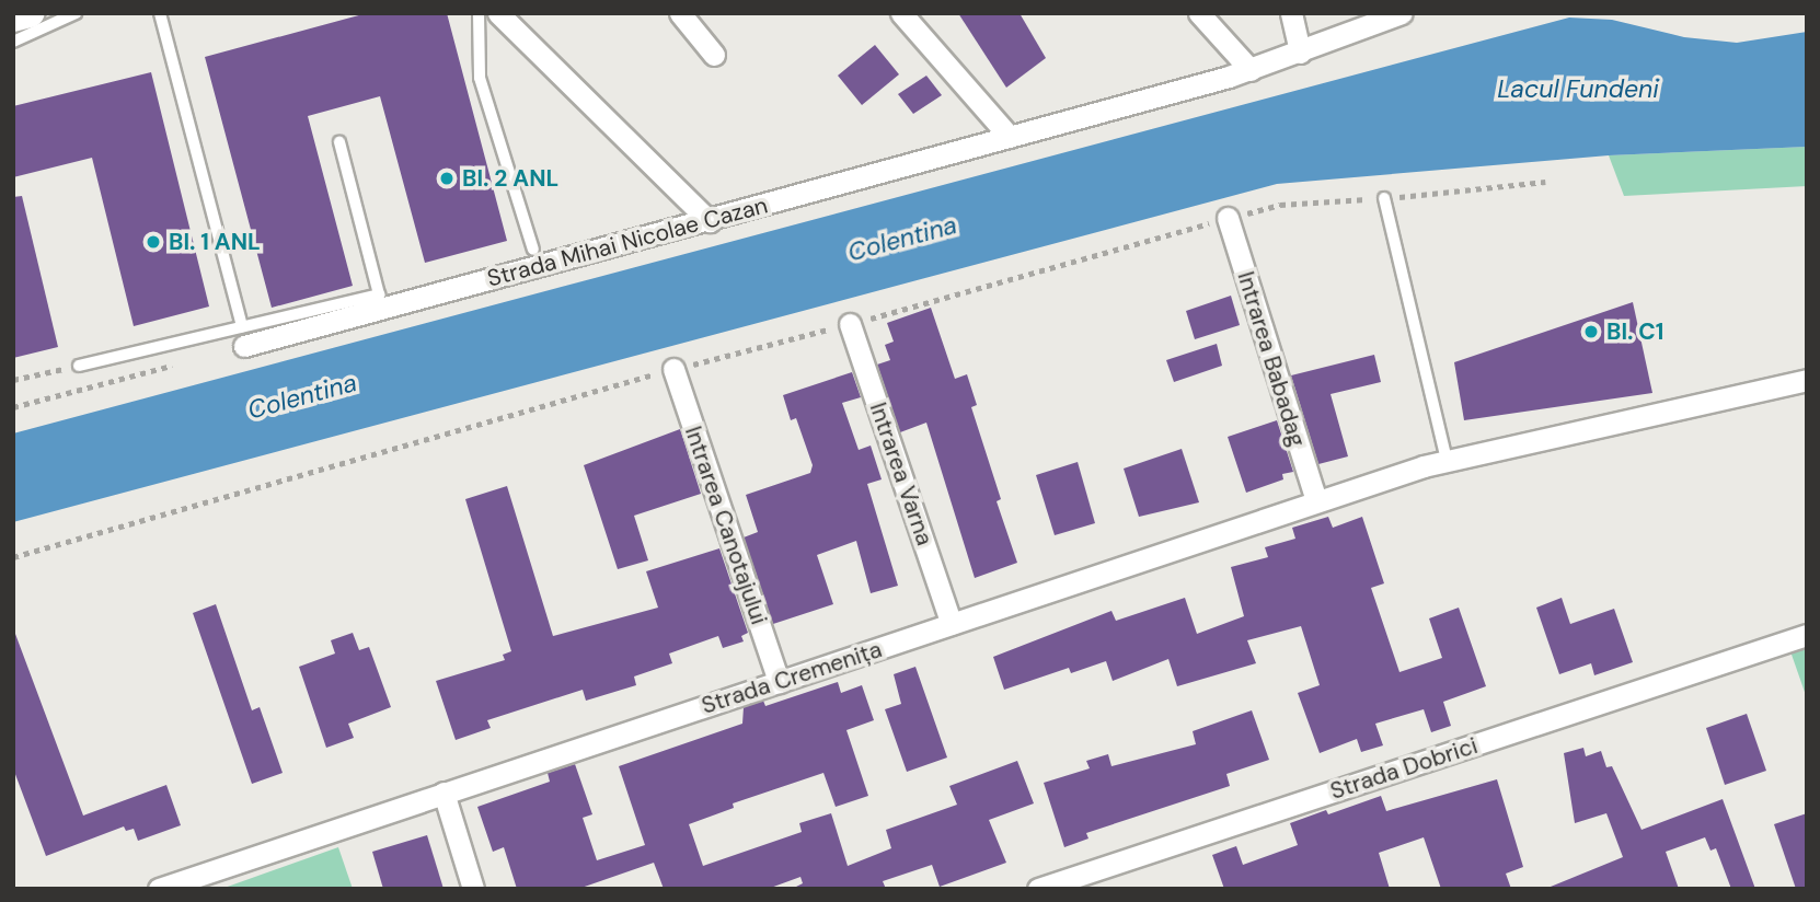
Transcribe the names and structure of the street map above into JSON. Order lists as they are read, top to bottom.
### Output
{
  "streets": {
    "street": [
      "Strada Mihai Nicolae Cazan",
      "Intrarea Babadag",
      "Intrarea Varna",
      "Intrarea Canotajului",
      "Strada Cremenița",
      "Strada Dobrici"
    ]
  },
  "crossings": [
    ["Intrarea Babadag", "Strada Cremenița"],
    ["Intrarea Varna", "Strada Cremenița"],
    ["Intrarea Canotajului", "Strada Cremenița"]
  ],
  "water": ["Lacul Fundeni", "Colentina"],
  "places": ["Bl. 2 ANL", "Bl. 1 ANL", "Bl. C1"]
}
